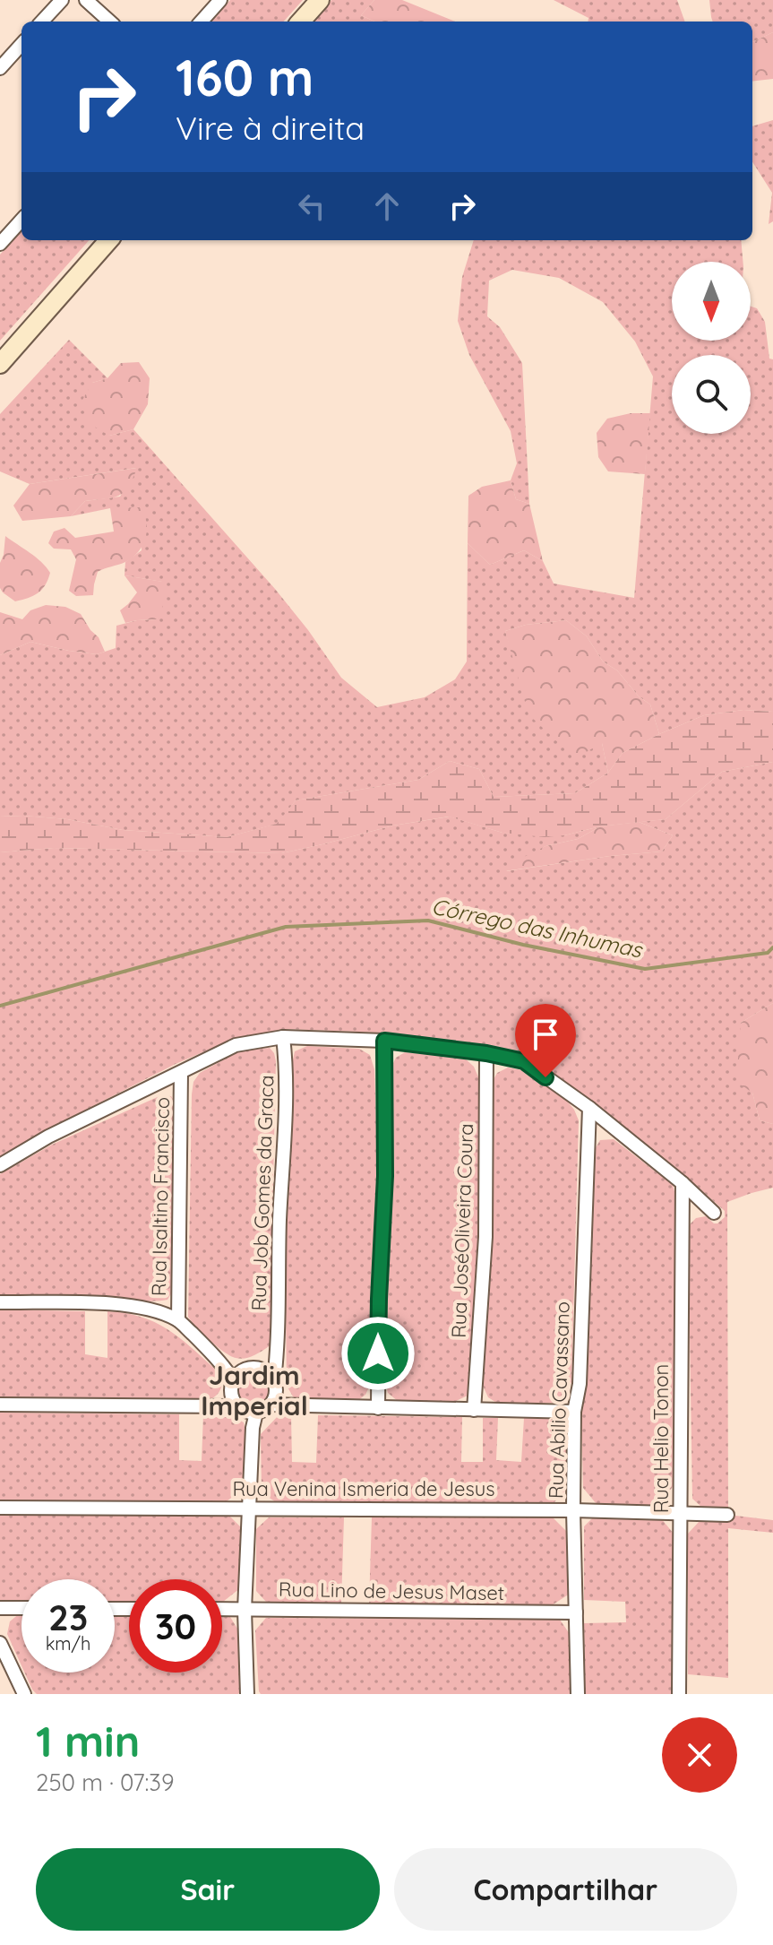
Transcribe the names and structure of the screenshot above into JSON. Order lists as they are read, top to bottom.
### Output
{
  "streets": {
    "street": [
      "Rua Job Gomes da Graca",
      "Rua Isaltino Francisco",
      "Rua JoséOliveira Coura",
      "Rua Abilio Cavassano",
      "Rua Helio Tonon",
      "Rua Venina Ismeria de Jesus",
      "Rua Lino de Jesus Maset"
    ]
  },
  "crossings": [
    ["Rua Abilio Cavassano", "Rua Venina Ismeria de Jesus"],
    ["Rua Abilio Cavassano", "Rua Lino de Jesus Maset"],
    ["Rua Helio Tonon", "Rua Venina Ismeria de Jesus"]
  ],
  "districts": ["Jardim Imperial"],
  "water": ["Córrego das Inhumas"],
  "north": "bottom",
  "page": {
    "turn": ["160 m", "Vire à direita"],
    "speed": "23 km/h",
    "limit": "30",
    "heading": ["1 min", "250 m · 07:39"],
    "buttons": ["Sair", "Compartilhar"]
  }
}
